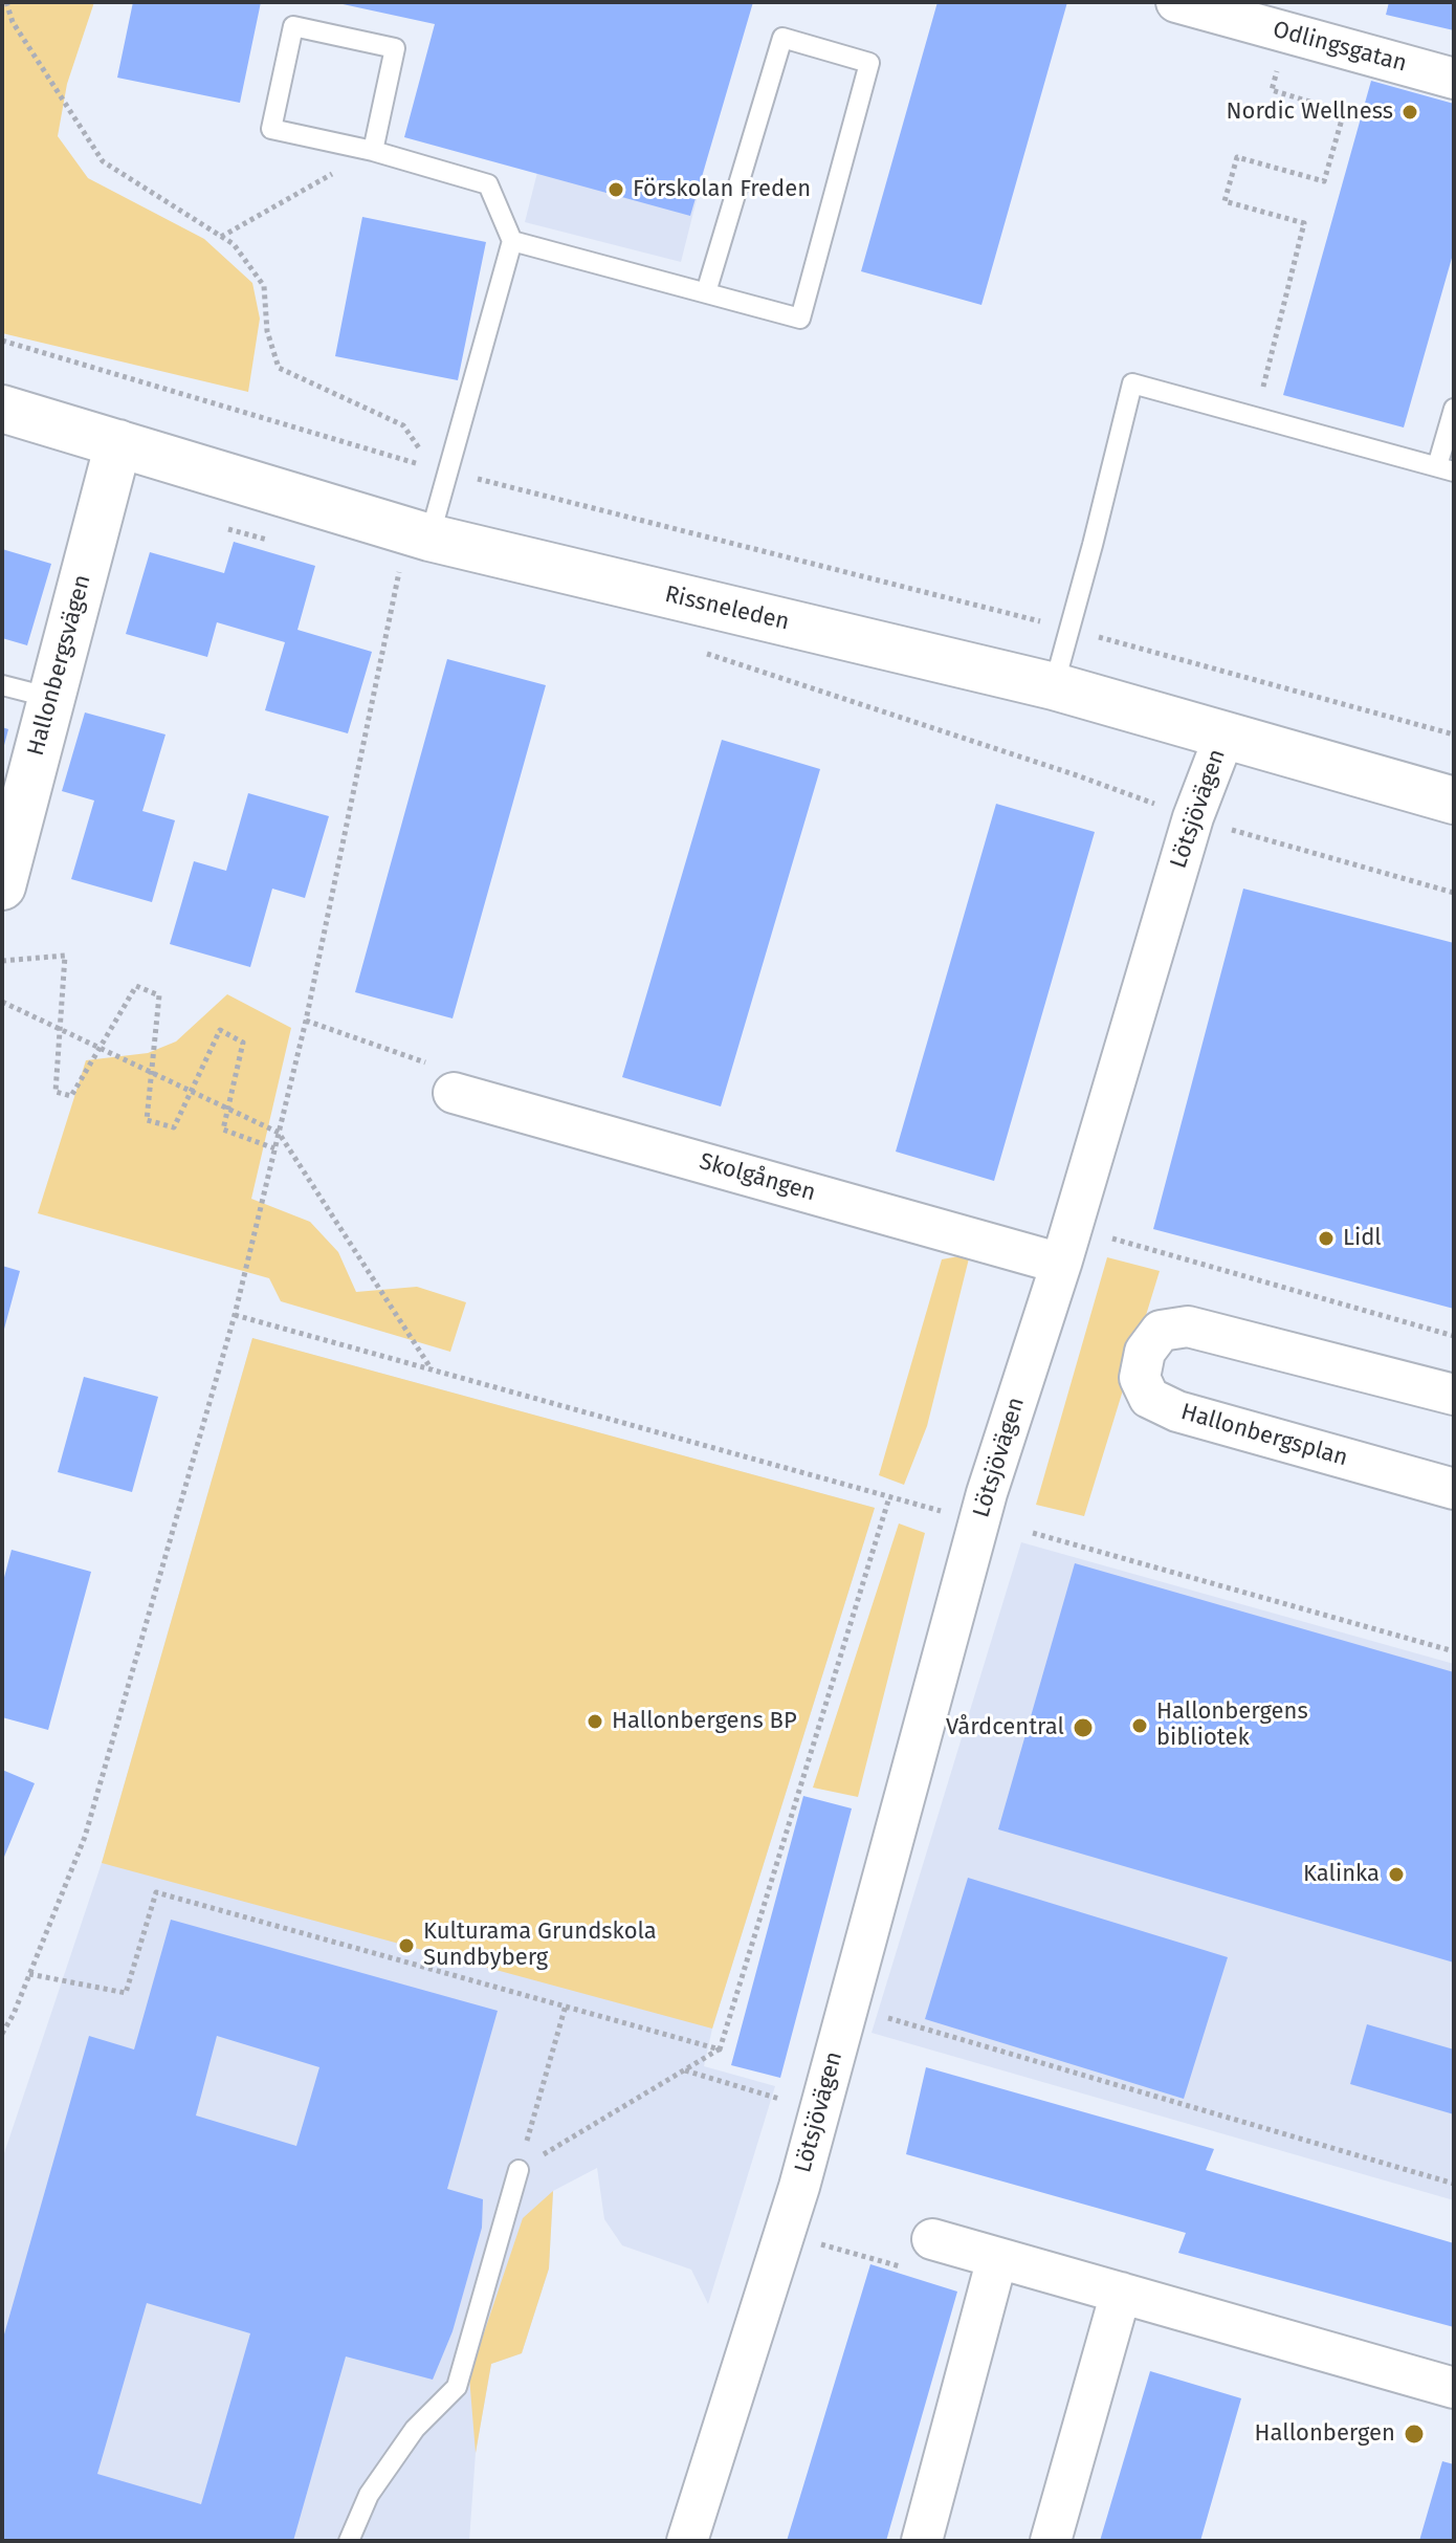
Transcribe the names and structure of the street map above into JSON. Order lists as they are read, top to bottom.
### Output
{
  "streets": {
    "street": [
      "Odlingsgatan",
      "Rissneleden",
      "Hallonbergsvägen",
      "Lötsjövägen",
      "Skolgången",
      "Hallonbergsplan"
    ]
  },
  "crossings": [
    ["Rissneleden", "Hallonbergsvägen"],
    ["Rissneleden", "Lötsjövägen"],
    ["Lötsjövägen", "Skolgången"]
  ],
  "places": [
    "Nordic Wellness",
    "Förskolan Freden",
    "Lidl",
    "Hallonbergens BP",
    "Hallonbergens bibliotek",
    "Vårdcentral",
    "Kalinka",
    "Kulturama Grundskola Sundbyberg",
    "Hallonbergen"
  ]
}
